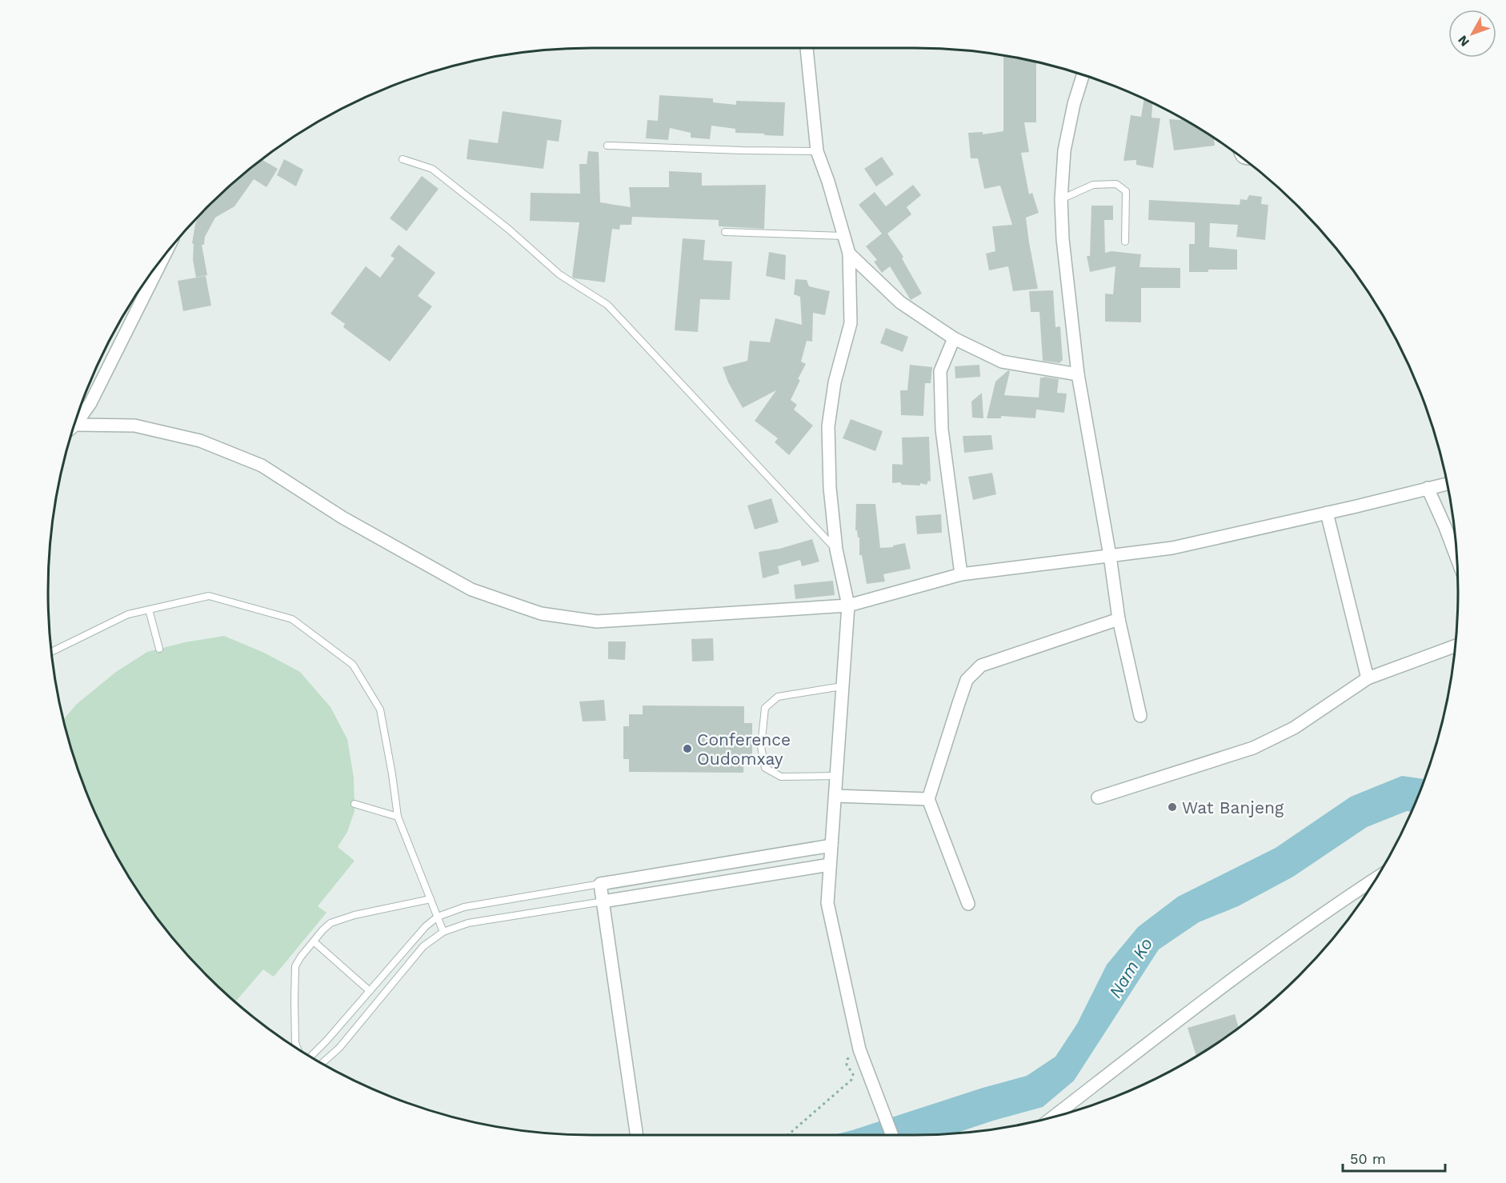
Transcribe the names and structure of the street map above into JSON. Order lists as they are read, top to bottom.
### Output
{
  "water": ["Nam Ko"],
  "places": ["Conference Oudomxay", "Wat Banjeng"],
  "scale_bar": "50 m",
  "north": "bottom left"
}
